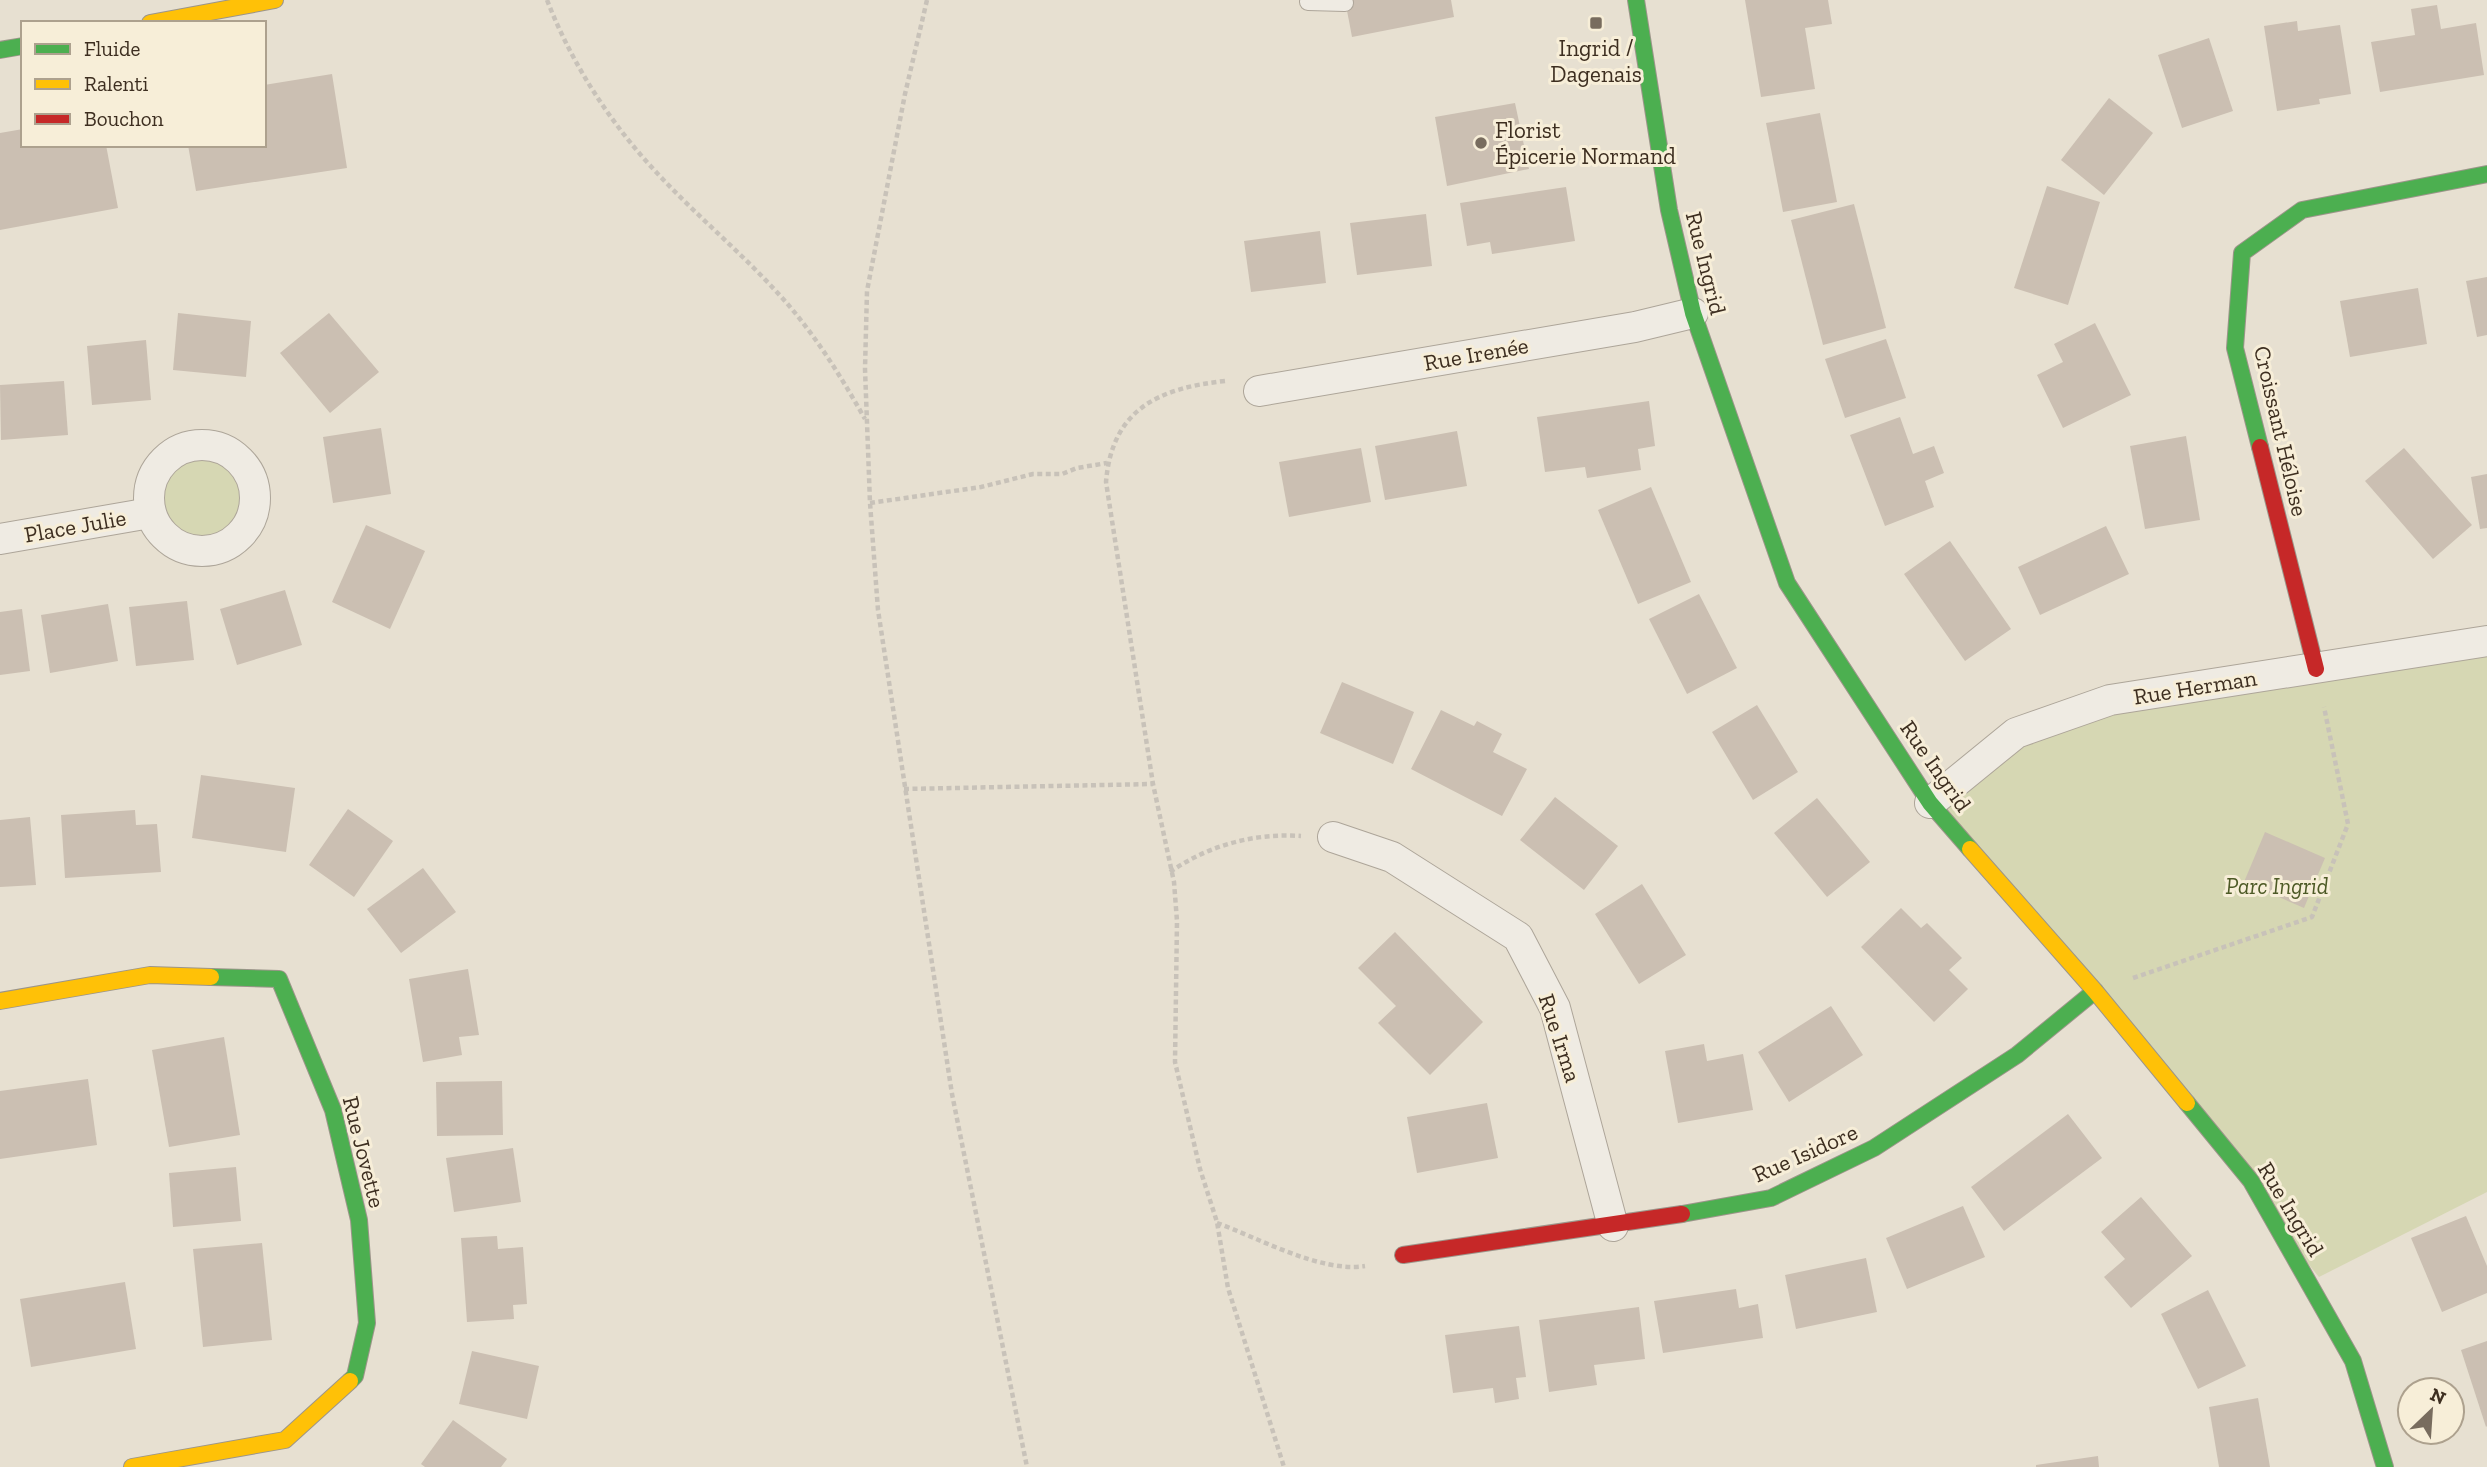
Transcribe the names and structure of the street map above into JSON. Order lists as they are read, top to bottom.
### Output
{
  "streets": {
    "street": [
      "Rue Ingrid",
      "Rue Irenée",
      "Croissant Héloise",
      "Place Julie",
      "Rue Herman",
      "Rue Irma",
      "Rue Jovette",
      "Rue Isidore"
    ]
  },
  "crossings": [
    ["Rue Ingrid", "Rue Irenée"],
    ["Rue Ingrid", "Rue Herman"],
    ["Rue Ingrid", "Rue Isidore"],
    ["Croissant Héloise", "Rue Herman"],
    ["Rue Irma", "Rue Isidore"]
  ],
  "parks": ["Parc Ingrid"],
  "places": {
    "transit": ["Ingrid / Dagenais"],
    "other": ["Florist Épicerie Normand"]
  },
  "legend": ["Fluide", "Ralenti", "Bouchon"],
  "north": "top right"
}
